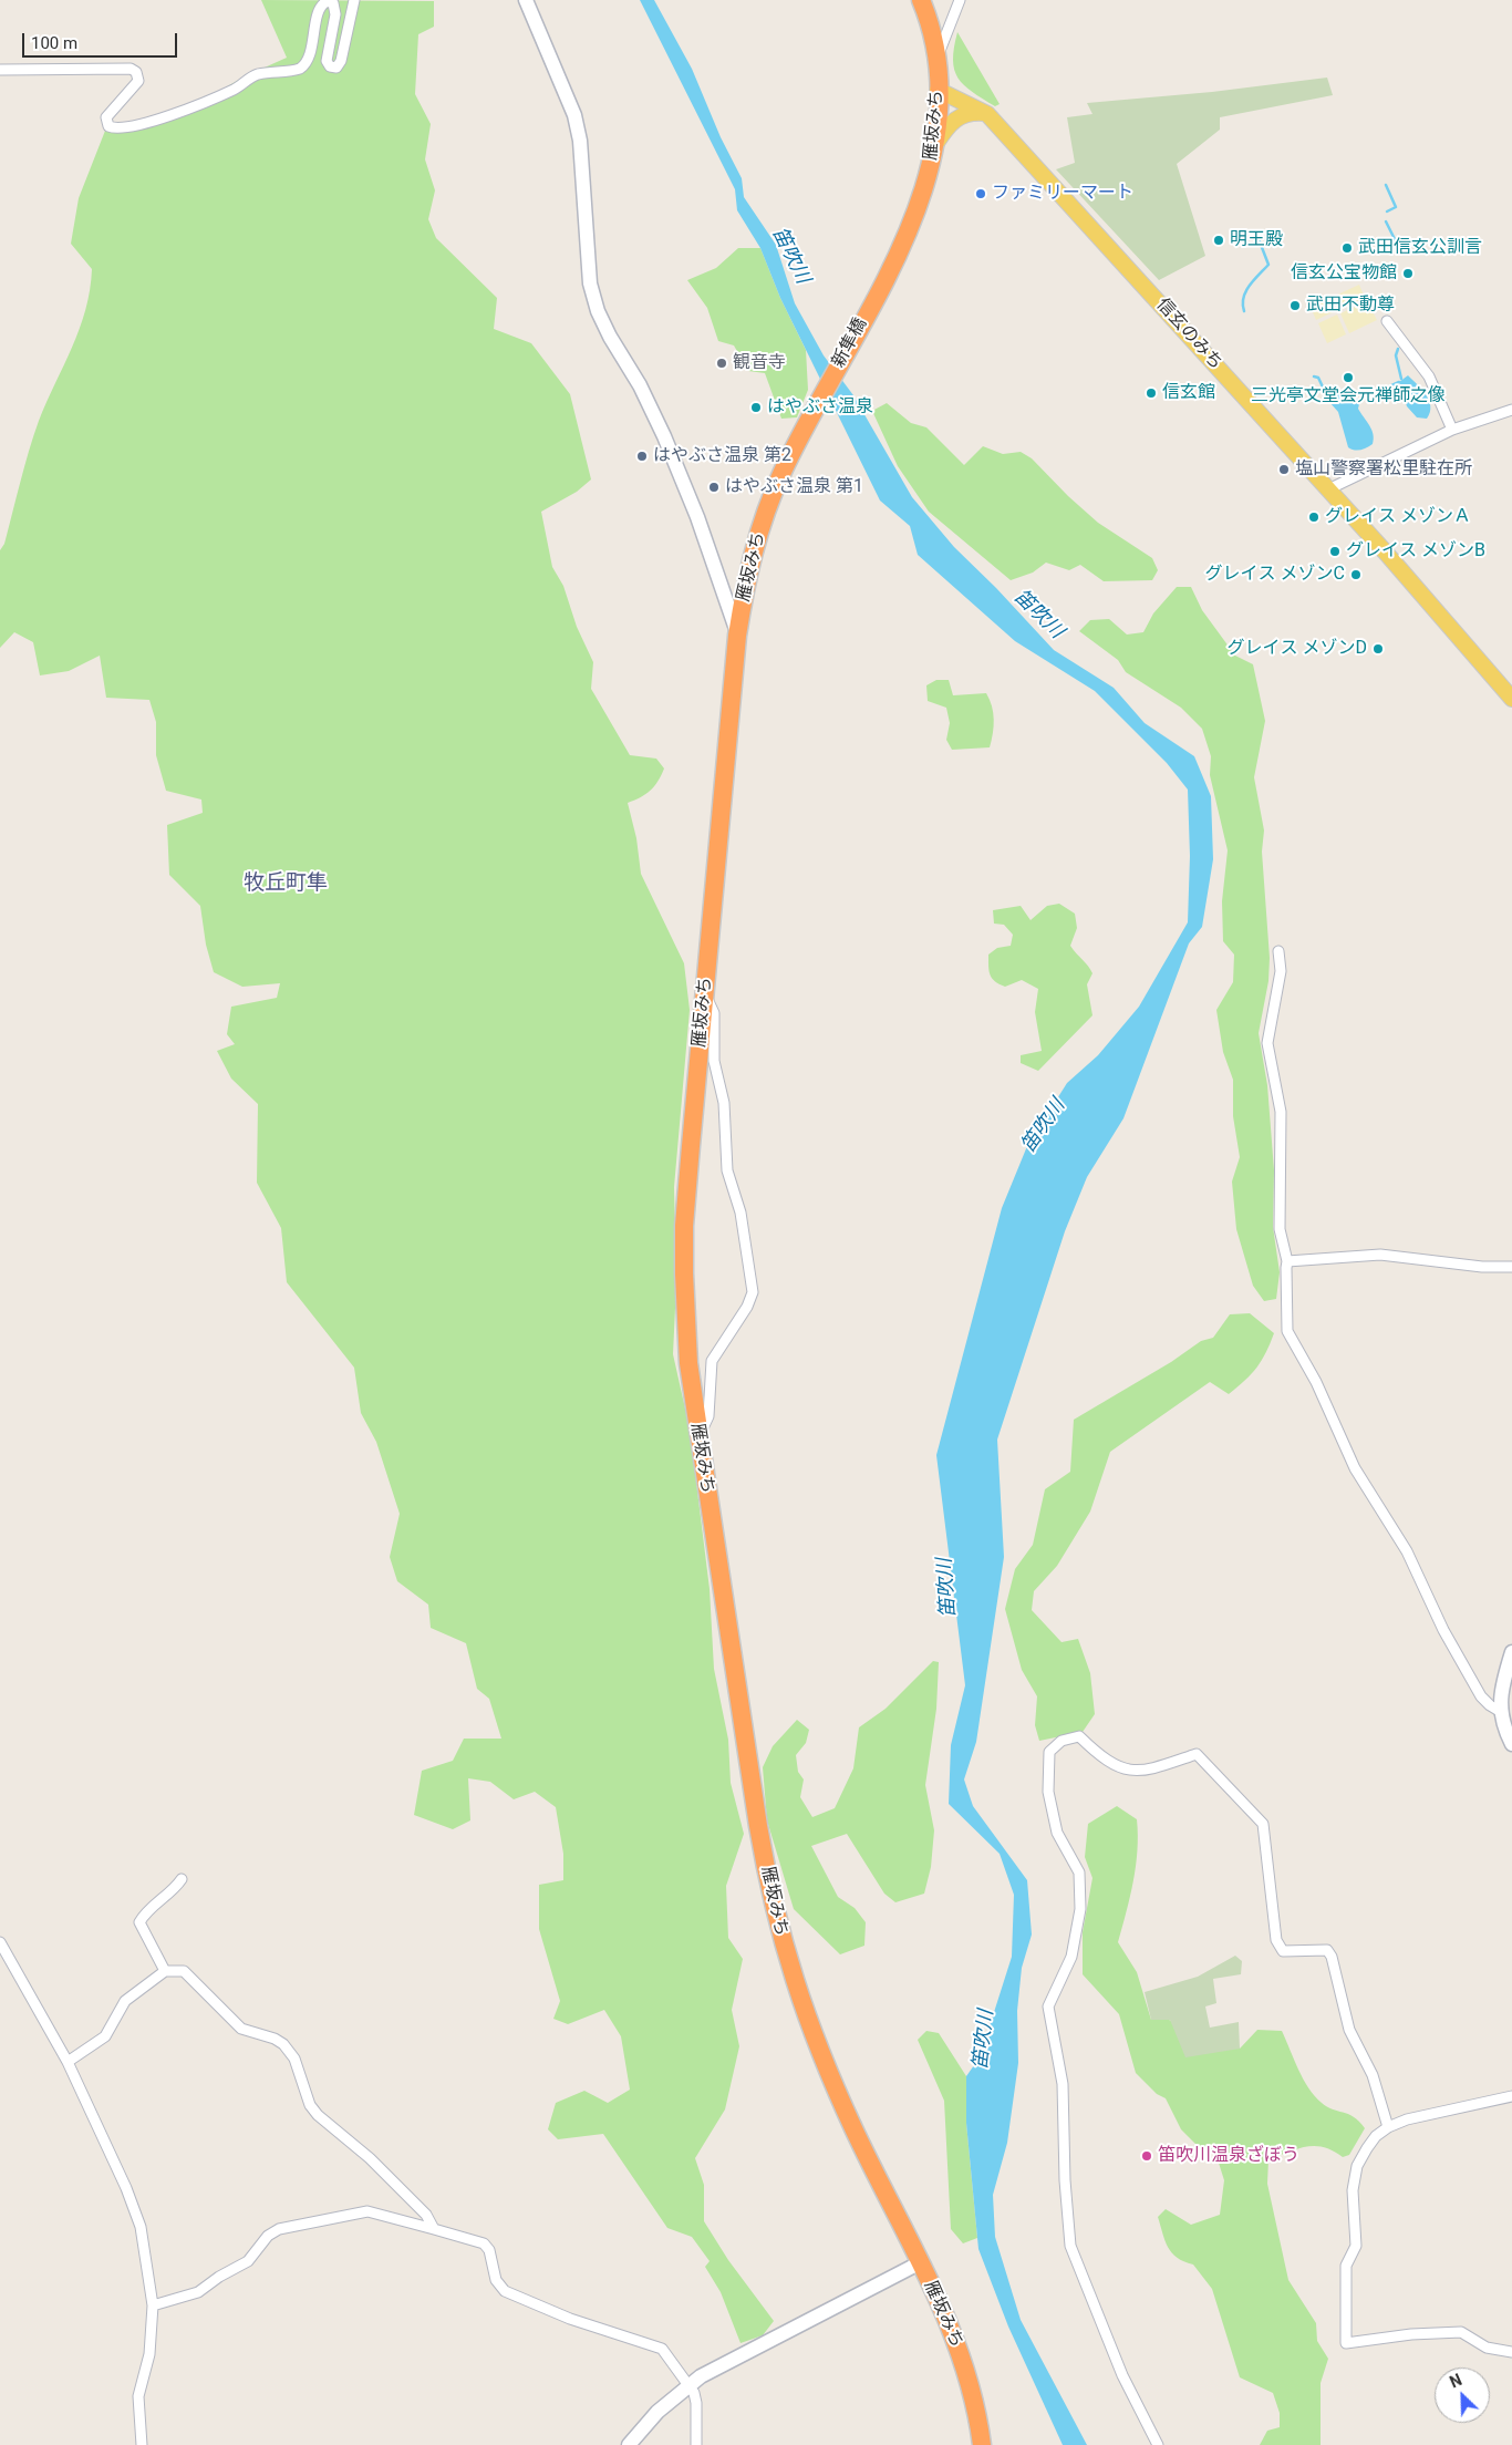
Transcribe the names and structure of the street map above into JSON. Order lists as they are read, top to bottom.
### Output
{
  "streets": {
    "highway": ["雁坂みち", "新隼橋"],
    "main road": ["信玄のみち"]
  },
  "crossings": [
    ["雁坂みち", "信玄のみち"],
    ["雁坂みち", "新隼橋"]
  ],
  "districts": ["牧丘町隼"],
  "water": ["笛吹川"],
  "places": [
    "ファミリーマート",
    "明王殿",
    "武田信玄公訓言",
    "信玄公宝物館",
    "武田不動尊",
    "観音寺",
    "三光亭文堂会元禅師之像",
    "信玄館",
    "はやぶさ温泉",
    "はやぶさ温泉 第2",
    "塩山警察署松里駐在所",
    "はやぶさ温泉 第1",
    "グレイス メゾンＡ",
    "グレイス メゾンB",
    "グレイス メゾンC",
    "グレイス メゾンD",
    "笛吹川温泉ざぼう"
  ],
  "scale_bar": "100 m",
  "north": "top left"
}
